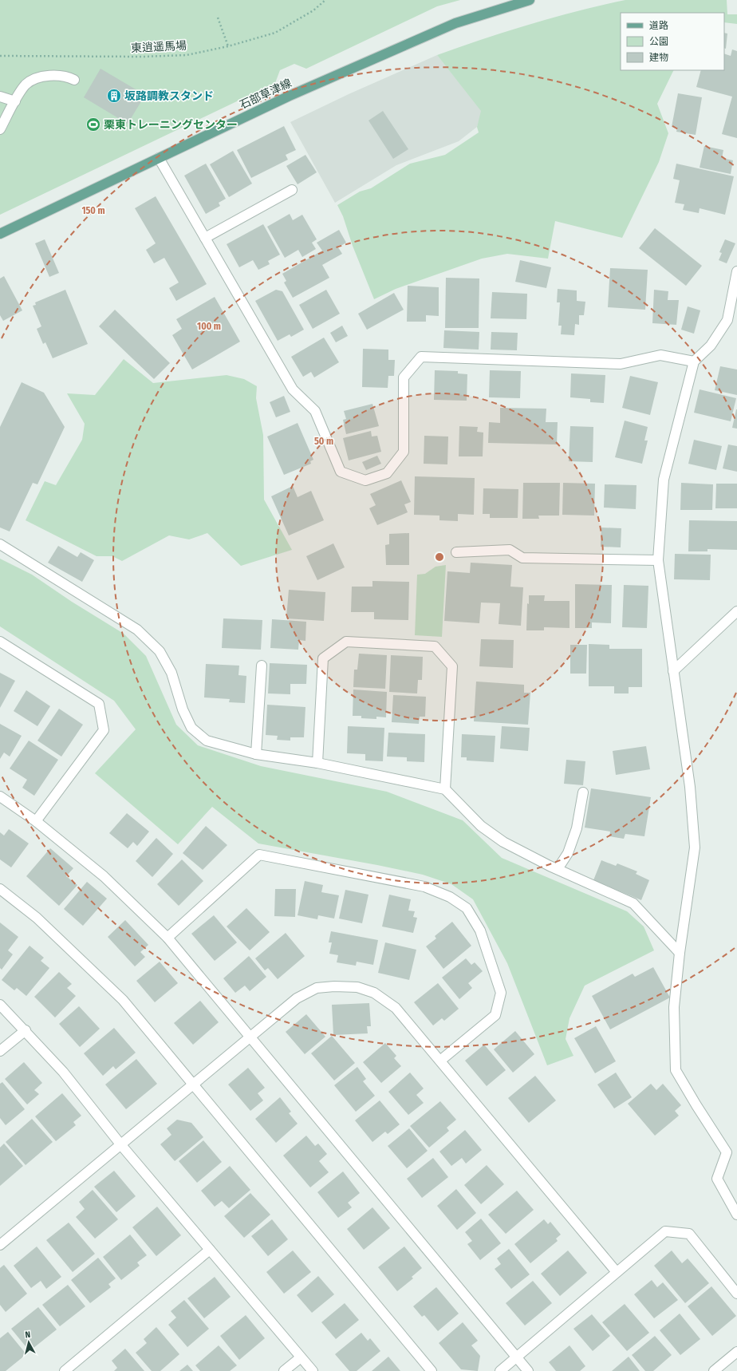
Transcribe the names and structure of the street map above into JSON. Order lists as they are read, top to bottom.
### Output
{
  "streets": {
    "main road": ["石部草津線"],
    "path": ["東逍遥馬場"]
  },
  "places": {
    "building": ["坂路調教スタンド"],
    "sports": ["栗東トレーニングセンター"]
  },
  "legend": ["道路", "公園", "建物"],
  "north": "top",
  "rings": ["150 m", "100 m", "50 m"]
}
